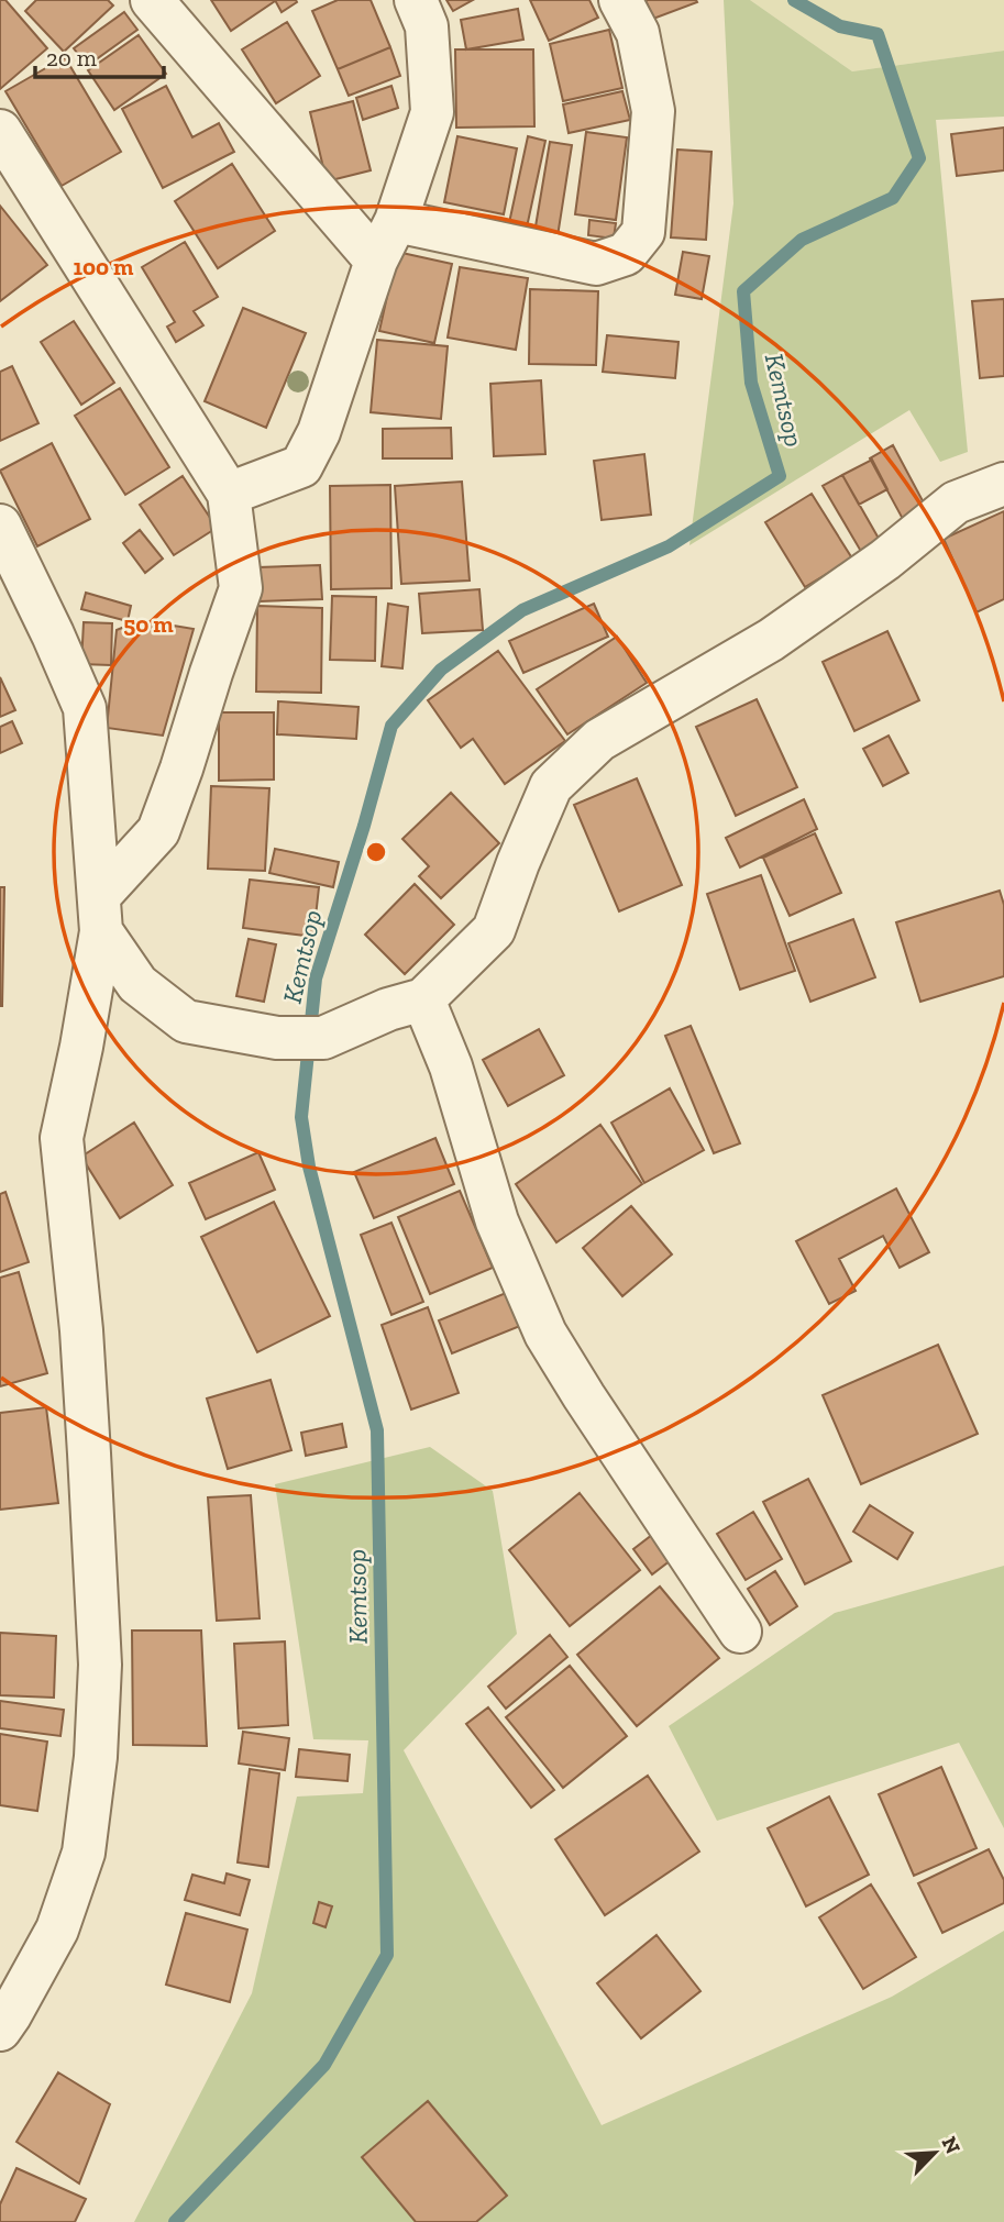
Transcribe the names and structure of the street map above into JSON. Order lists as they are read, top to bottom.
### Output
{
  "water": ["Kemtsop"],
  "scale_bar": "20 m",
  "north": "top right",
  "rings": ["100 m", "50 m"]
}
